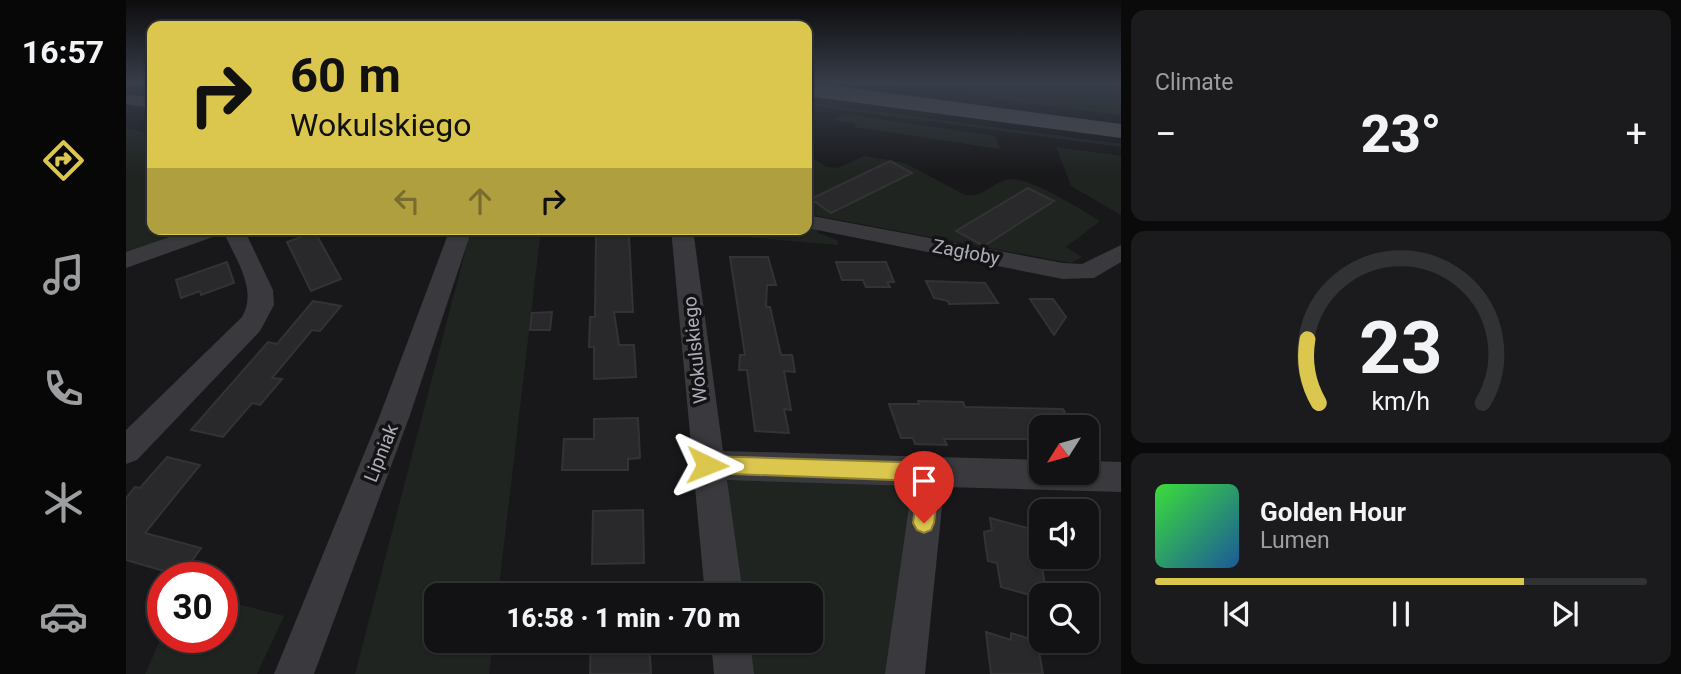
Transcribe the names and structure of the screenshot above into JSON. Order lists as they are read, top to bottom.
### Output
{
  "streets": {
    "street": ["Zagłoby", "Wokulskiego", "Lipniak"]
  },
  "north": "bottom left",
  "page": {
    "tabs": "16:57",
    "tile": "Climate",
    "turn": ["60 m", "Wokulskiego"],
    "heat": ["−", "23°", "+"],
    "song": ["Golden Hour", "Lumen"],
    "limit": "30",
    "trip": "16:58 · 1 min · 70 m",
    "gauge": ["23", "km/h"]
  }
}
